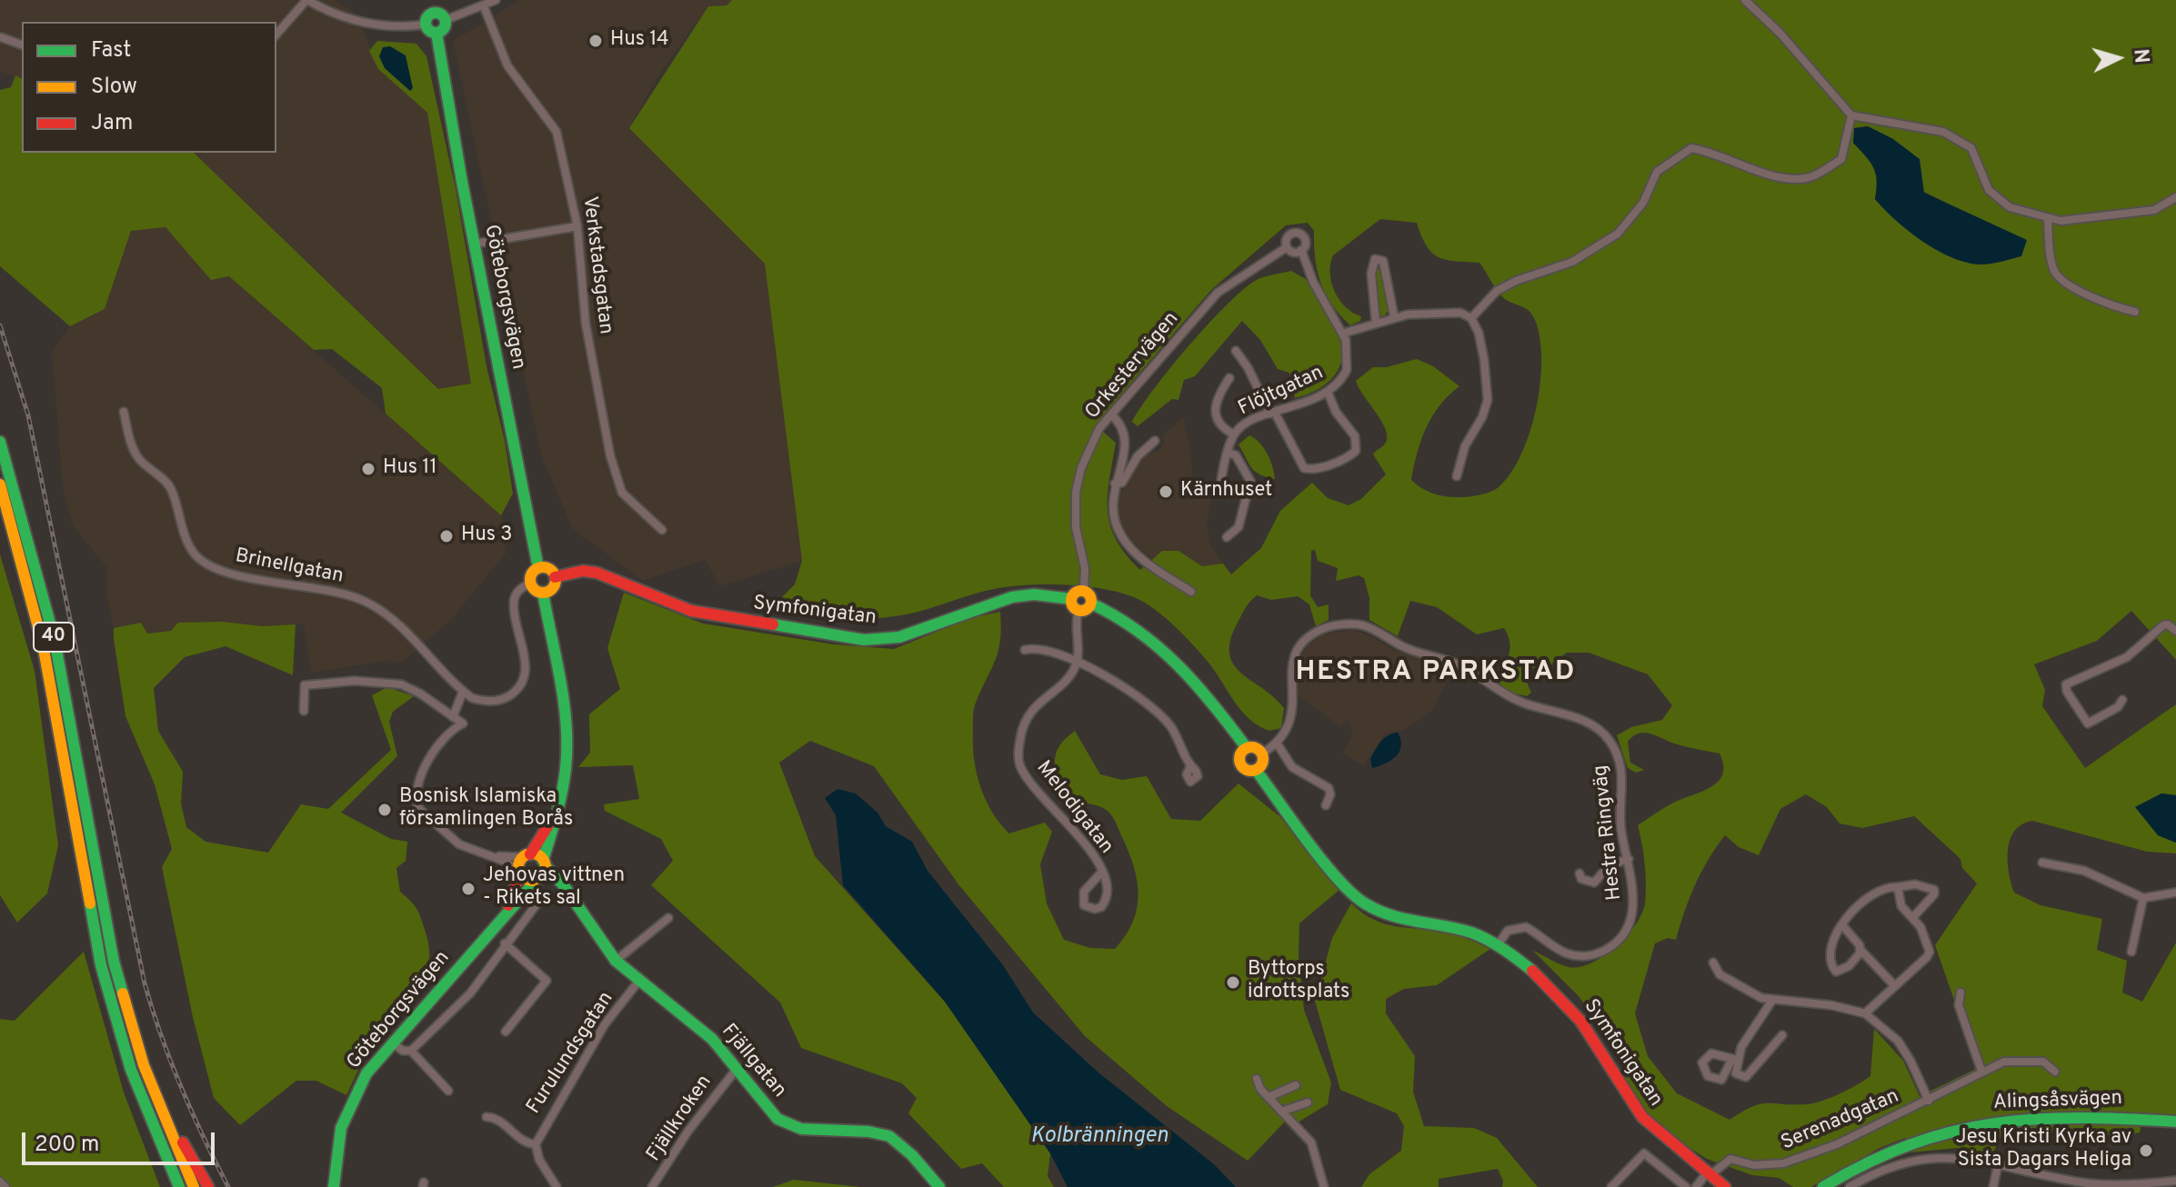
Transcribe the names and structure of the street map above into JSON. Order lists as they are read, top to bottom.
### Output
{
  "streets": {
    "main road": [
      "Göteborgsvägen",
      "Symfonigatan",
      "40",
      "Fjällgatan",
      "Alingsåsvägen"
    ],
    "street": [
      "Verkstadsgatan",
      "Orkestervägen",
      "Flöjtgatan",
      "Brinellgatan",
      "Melodigatan",
      "Hestra Ringväg",
      "Furulundsgatan",
      "Fjällkroken",
      "Serenadgatan"
    ]
  },
  "crossings": [
    ["Göteborgsvägen", "Symfonigatan"],
    ["Göteborgsvägen", "Fjällgatan"],
    ["Orkestervägen", "Flöjtgatan"],
    ["Orkestervägen", "Symfonigatan"],
    ["Symfonigatan", "Hestra Ringväg"],
    ["Symfonigatan", "Serenadgatan"],
    ["Furulundsgatan", "Fjällgatan"],
    ["Fjällgatan", "Fjällkroken"]
  ],
  "districts": ["HESTRA PARKSTAD"],
  "water": ["Kolbränningen"],
  "places": [
    "Hus 14",
    "Hus 11",
    "Kärnhuset",
    "Hus 3",
    "Bosnisk Islamiska församlingen Borås",
    "Jehovas vittnen - Rikets sal",
    "Byttorps idrottsplats",
    "Jesu Kristi Kyrka av Sista Dagars Heliga"
  ],
  "legend": ["Fast", "Slow", "Jam"],
  "scale_bar": "200 m",
  "north": "right"
}
